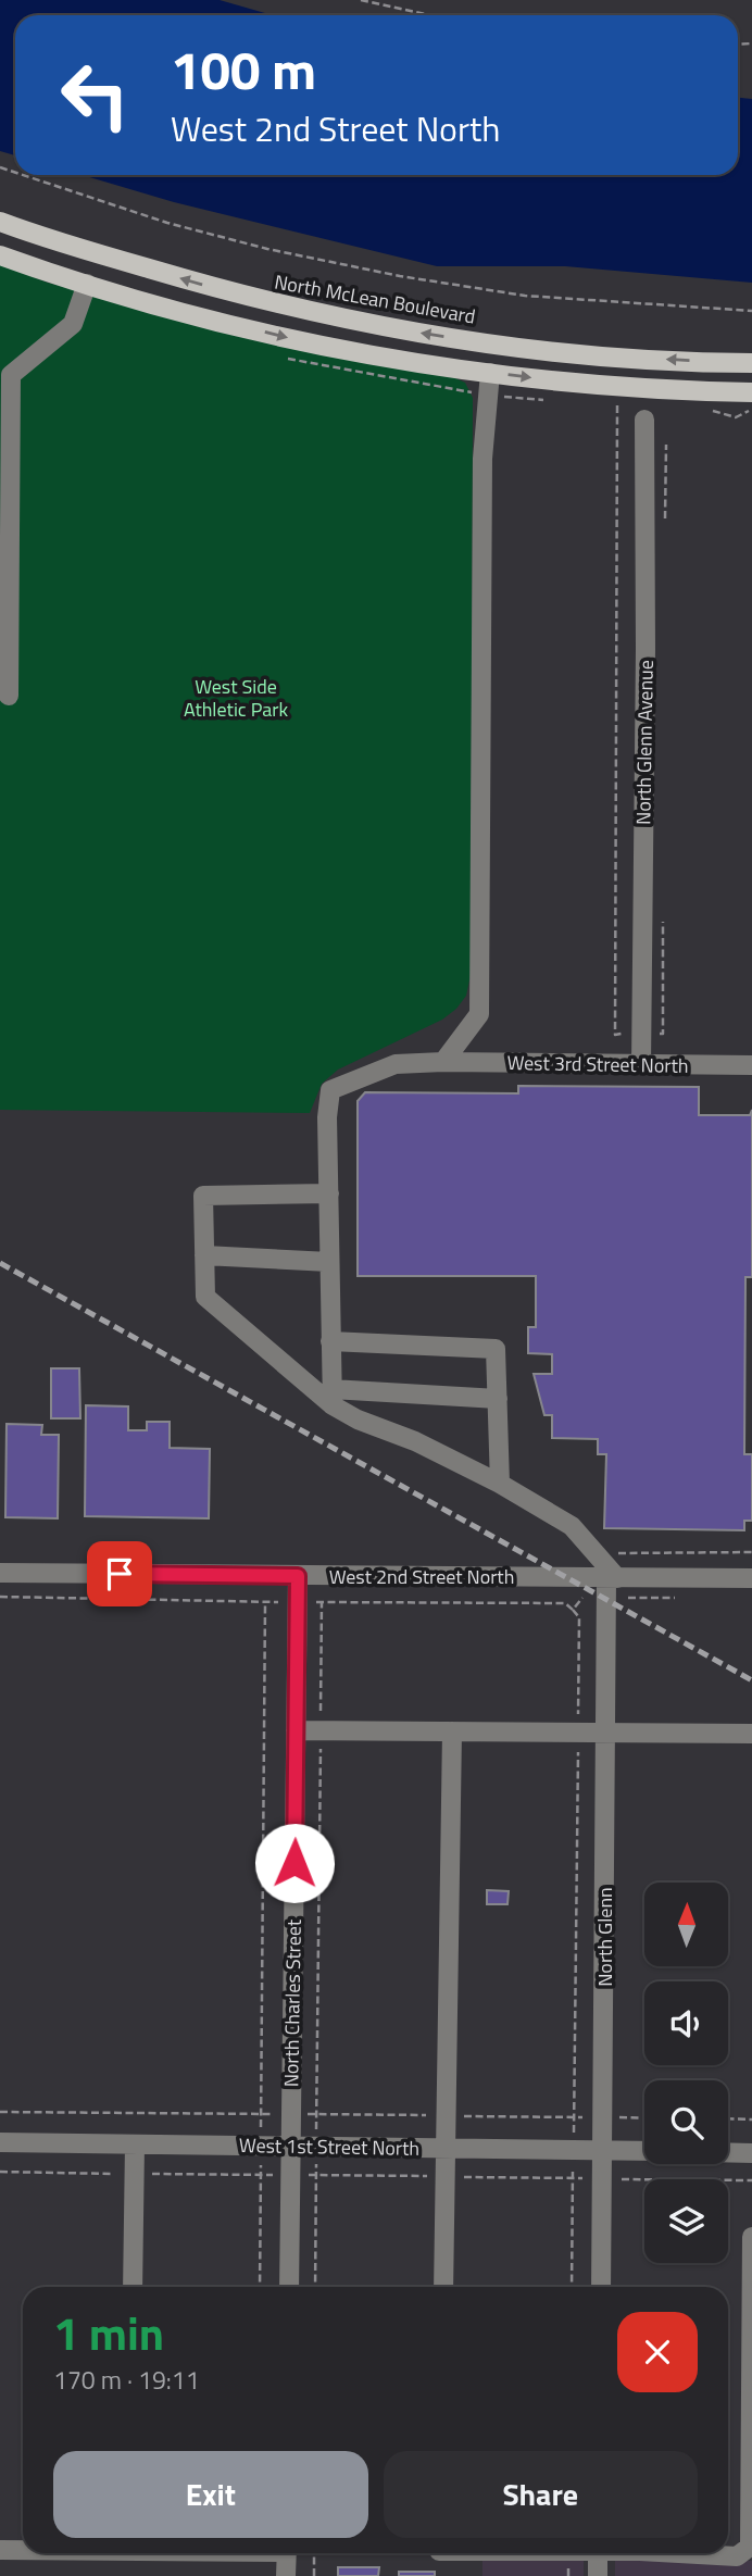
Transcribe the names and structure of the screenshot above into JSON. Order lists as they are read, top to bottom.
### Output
{
  "streets": {
    "main road": ["North McLean Boulevard"],
    "street": [
      "North Glenn Avenue",
      "West 3rd Street North",
      "West 2nd Street North",
      "North Glenn",
      "North Charles Street",
      "West 1st Street North"
    ]
  },
  "crossings": [
    ["North Glenn Avenue", "West 3rd Street North"],
    ["West 2nd Street North", "North Glenn"],
    ["West 2nd Street North", "North Charles Street"],
    ["North Glenn", "West 1st Street North"],
    ["North Charles Street", "West 1st Street North"]
  ],
  "parks": ["West Side Athletic Park"],
  "north": "top",
  "page": {
    "turn": ["100 m", "West 2nd Street North"],
    "heading": ["1 min", "170 m · 19:11"],
    "buttons": ["Exit", "Share"]
  }
}
